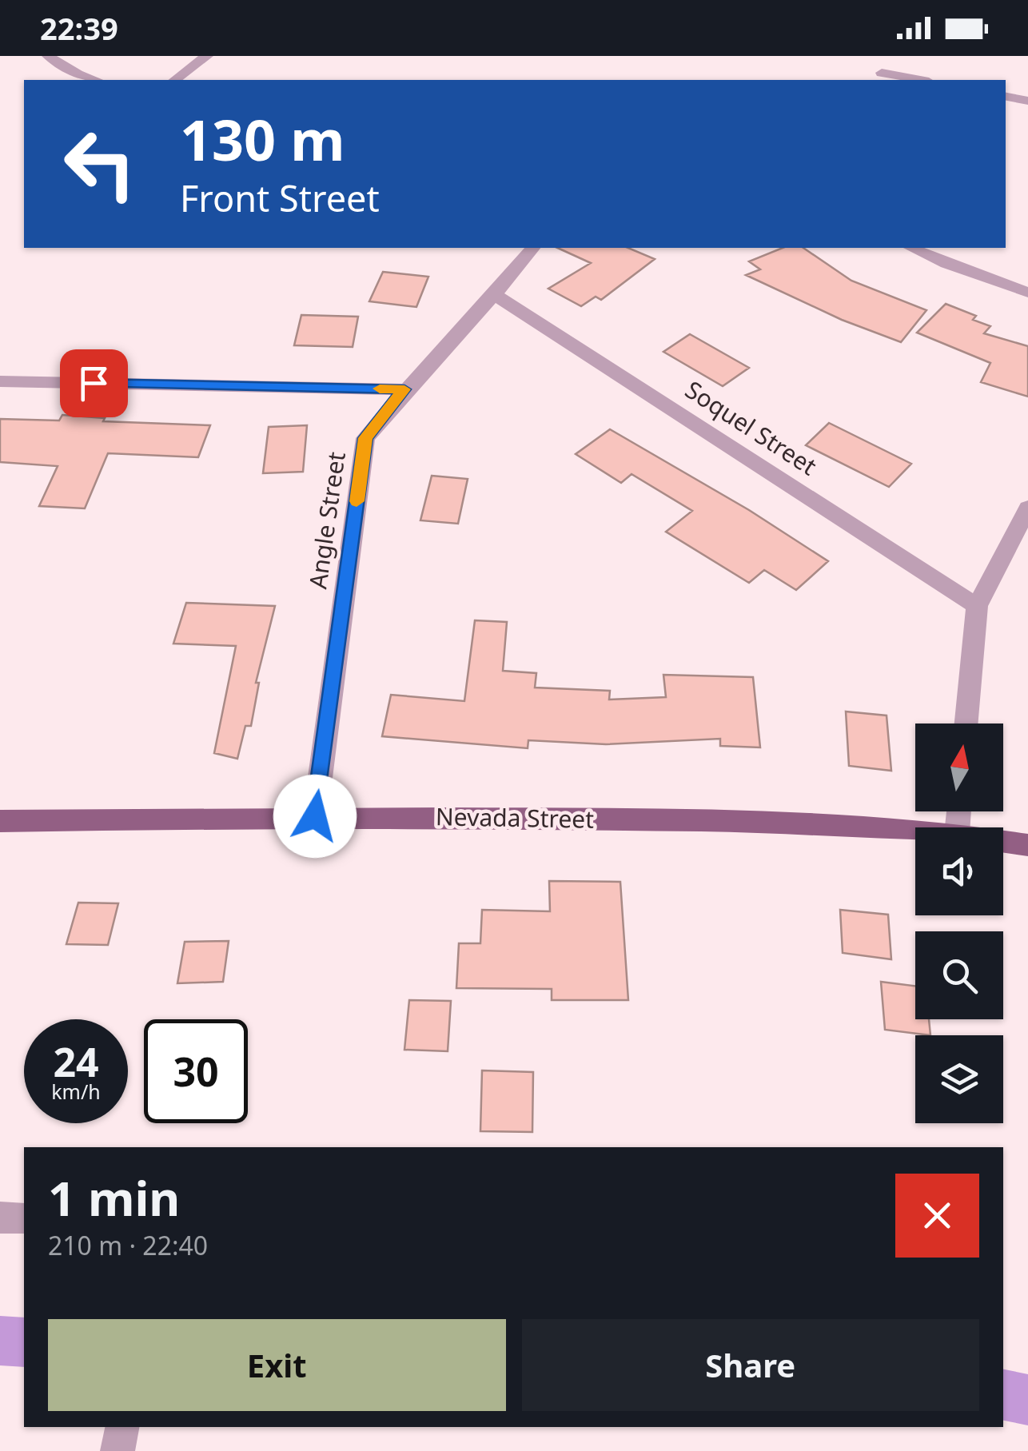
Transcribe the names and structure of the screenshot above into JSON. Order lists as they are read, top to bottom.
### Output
{
  "streets": {
    "main road": ["Nevada Street"],
    "street": ["Soquel Street", "Angle Street"]
  },
  "crossings": [
    ["Soquel Street", "Angle Street"],
    ["Angle Street", "Nevada Street"]
  ],
  "north": "top",
  "page": {
    "status": "22:39",
    "turn": ["130 m", "Front Street"],
    "speed": "24 km/h",
    "limit": "30",
    "heading": ["1 min", "210 m · 22:40"],
    "buttons": ["Exit", "Share"]
  }
}
